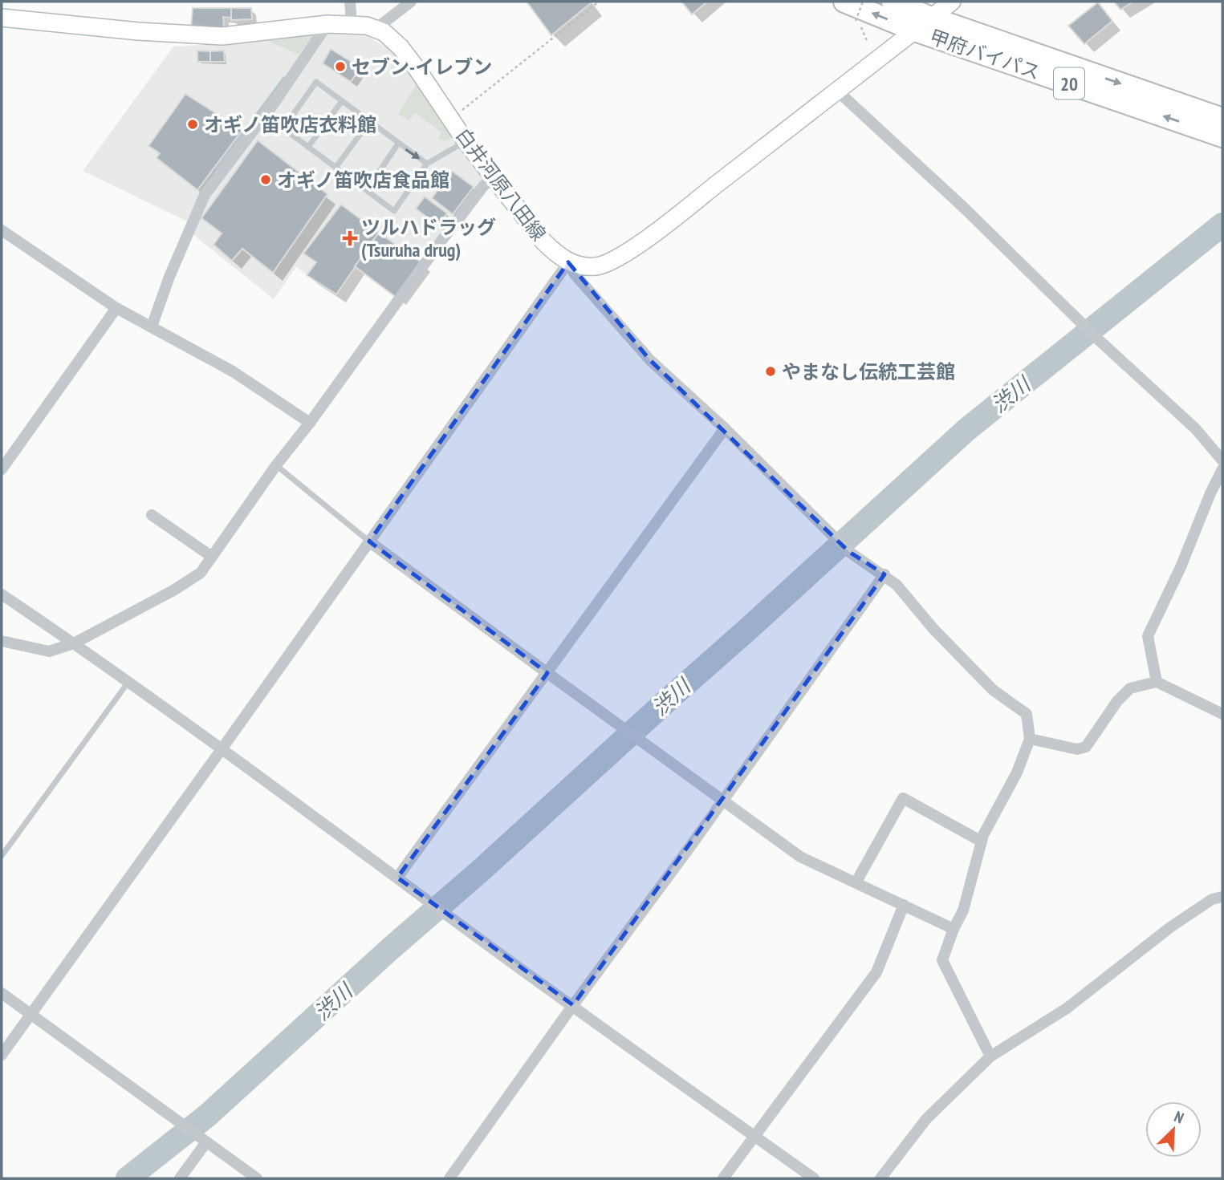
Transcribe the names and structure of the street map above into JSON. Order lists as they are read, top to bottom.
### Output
{
  "streets": {
    "highway": ["甲府バイパス", "20"],
    "main road": ["白井河原八田線"]
  },
  "water": ["渋川"],
  "places": {
    "other": [
      "セブン-イレブン",
      "オギノ笛吹店衣料館",
      "オギノ笛吹店食品館",
      "やまなし伝統工芸館"
    ],
    "health": ["ツルハドラッグ (Tsuruha drug)"]
  },
  "north": "top right"
}
